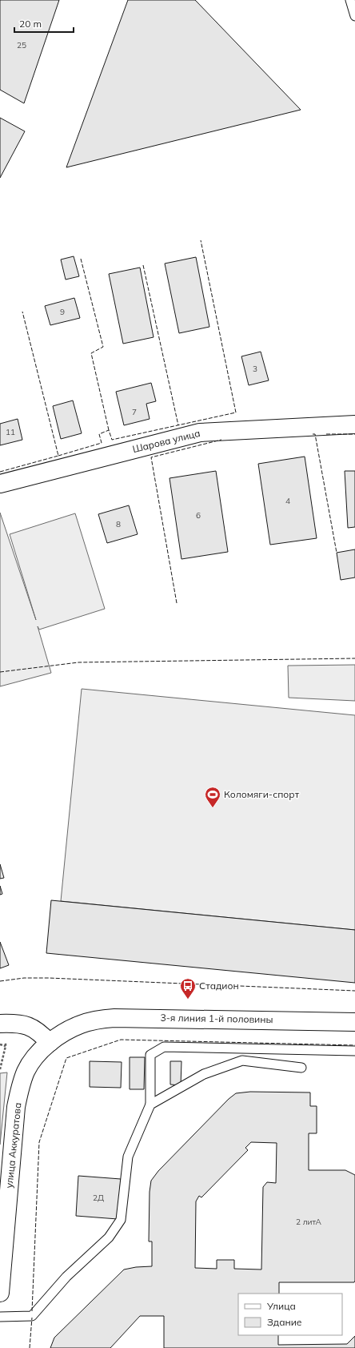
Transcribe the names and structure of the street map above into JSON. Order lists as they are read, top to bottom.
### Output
{
  "streets": {
    "street": ["Шарова улица", "3-я линия 1-й половины", "улица Аккуратова"]
  },
  "crossings": [
    ["3-я линия 1-й половины", "улица Аккуратова"]
  ],
  "places": {
    "sports": ["Коломяги-спорт"],
    "bus stop": ["Стадион"]
  },
  "house_numbers": [
    "25",
    "9",
    "3",
    "7",
    "11",
    "4",
    "6",
    "8",
    "2Д",
    "2 литА"
  ],
  "legend": ["Улица", "Здание"],
  "scale_bar": "20 m"
}
